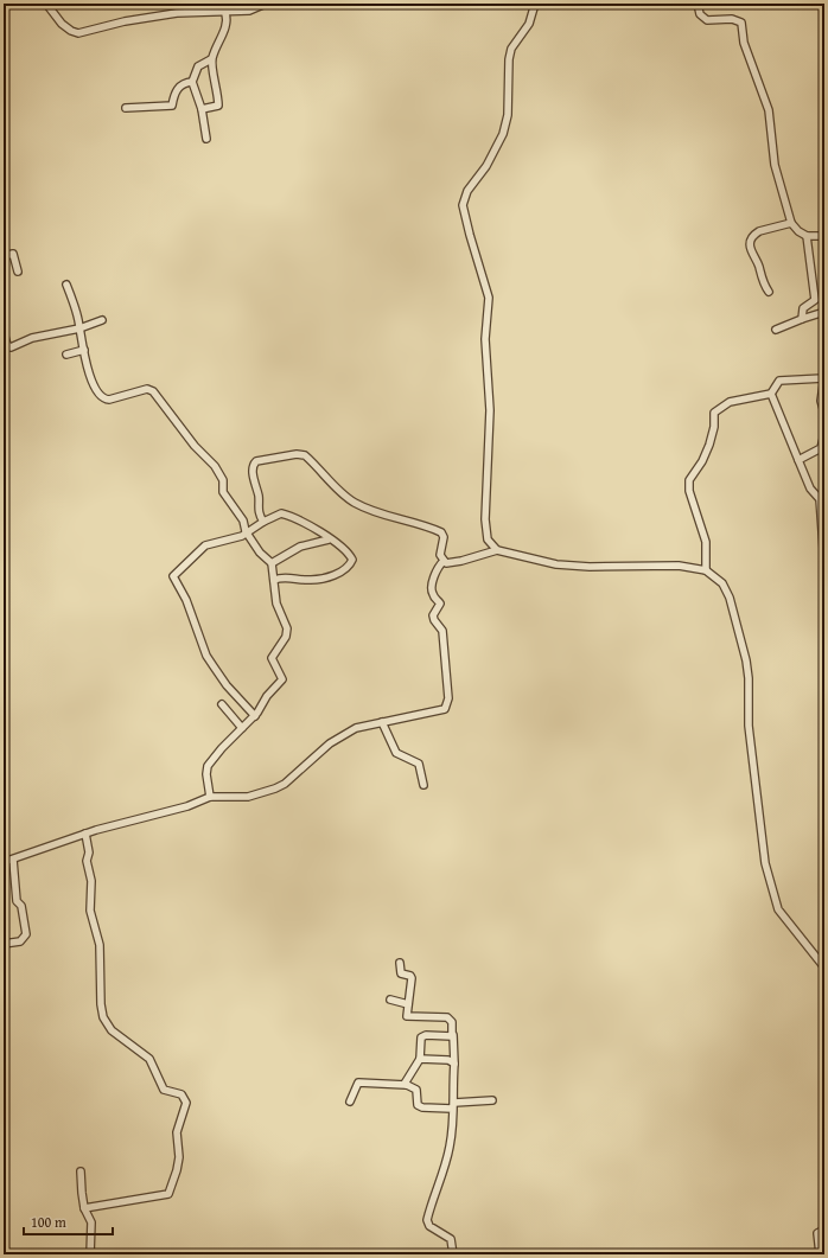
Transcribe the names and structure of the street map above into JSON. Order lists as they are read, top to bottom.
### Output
{
  "scale_bar": "100 m"
}
